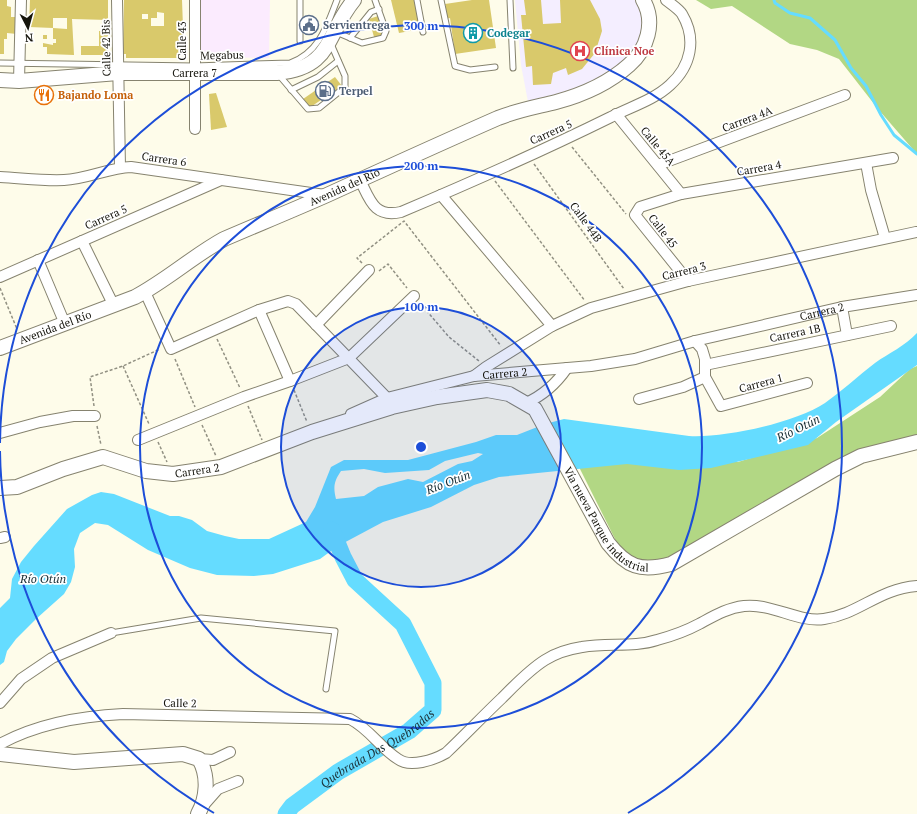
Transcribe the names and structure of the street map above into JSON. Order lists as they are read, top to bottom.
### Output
{
  "streets": {
    "main road": [
      "Carrera 7",
      "Avenida del Río",
      "Carrera 2",
      "Vía nueva Parque industrial"
    ],
    "street": [
      "Calle 43",
      "Calle 42 Bis",
      "Carrera 4A",
      "Carrera 5",
      "Calle 45A",
      "Carrera 6",
      "Carrera 4",
      "Calle 45",
      "Carrera 3",
      "Carrera 1B",
      "Carrera 1",
      "Calle 2"
    ],
    "lane": ["Megabus"],
    "path": ["Calle 44B"]
  },
  "crossings": [
    ["Calle 43", "Megabus"],
    ["Calle 43", "Carrera 7"],
    ["Calle 42 Bis", "Carrera 7"],
    ["Calle 42 Bis", "Carrera 6"],
    ["Megabus", "Carrera 7"],
    ["Carrera 4A", "Calle 45A"],
    ["Carrera 5", "Calle 45A"],
    ["Carrera 5", "Carrera 6"],
    ["Carrera 5", "Avenida del Río"],
    ["Carrera 5", "Calle 44B"],
    ["Calle 45A", "Carrera 4"],
    ["Carrera 6", "Avenida del Río"],
    ["Carrera 4", "Calle 45"],
    ["Calle 44B", "Carrera 3"],
    ["Calle 45", "Carrera 3"],
    ["Carrera 3", "Carrera 2"]
  ],
  "water": ["Río Otún", "Quebrada Dos Quebradas"],
  "places": {
    "public building": ["Servientrega"],
    "building": ["Codegar"],
    "hospital": ["Clínica Noe"],
    "fuel station": ["Terpel"],
    "restaurant": ["Bajando Loma"]
  },
  "north": "bottom",
  "rings": ["300 m", "200 m", "100 m"]
}
